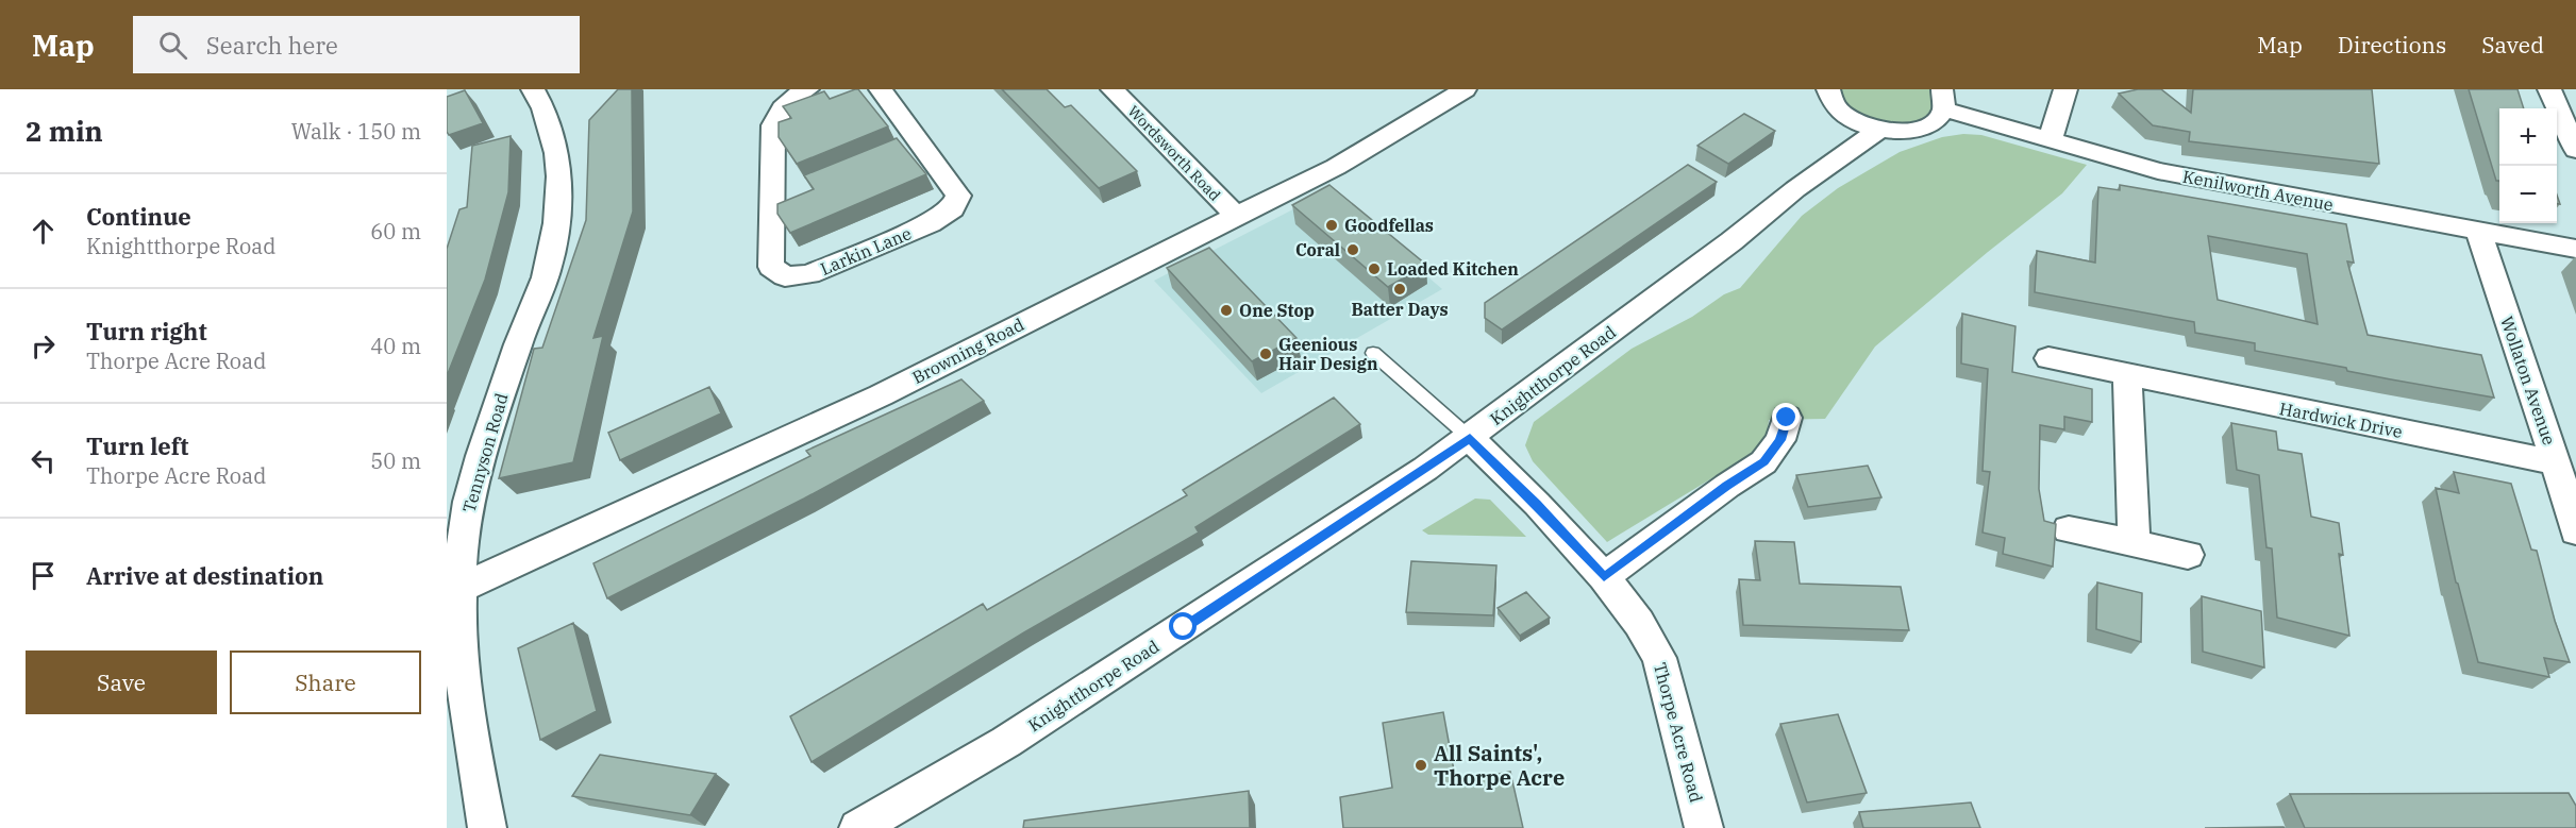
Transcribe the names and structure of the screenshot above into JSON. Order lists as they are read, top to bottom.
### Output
{
  "streets": {
    "street": [
      "Wordsworth Road",
      "Kenilworth Avenue",
      "Larkin Lane",
      "Browning Road",
      "Knightthorpe Road",
      "Wollaton Avenue",
      "Hardwick Drive",
      "Tennyson Road",
      "Thorpe Acre Road"
    ]
  },
  "crossings": [
    ["Wordsworth Road", "Browning Road"],
    ["Kenilworth Avenue", "Wollaton Avenue"],
    ["Browning Road", "Tennyson Road"],
    ["Knightthorpe Road", "Thorpe Acre Road"],
    ["Wollaton Avenue", "Hardwick Drive"]
  ],
  "places": [
    "Goodfellas",
    "Coral",
    "Loaded Kitchen",
    "Batter Days",
    "One Stop",
    "Geenious Hair Design",
    "All Saints', Thorpe Acre"
  ],
  "page": {
    "header": "Map",
    "search": "Search here",
    "nav": ["Map", "Directions", "Saved"],
    "heading": ["2 min", "Walk · 150 m"],
    "map_buttons": ["+", "−"],
    "list": [
      ["Continue", "Knightthorpe Road", "60 m"],
      ["Turn right", "Thorpe Acre Road", "40 m"],
      ["Turn left", "Thorpe Acre Road", "50 m"],
      "Arrive at destination"
    ],
    "buttons": ["Save", "Share"]
  }
}
